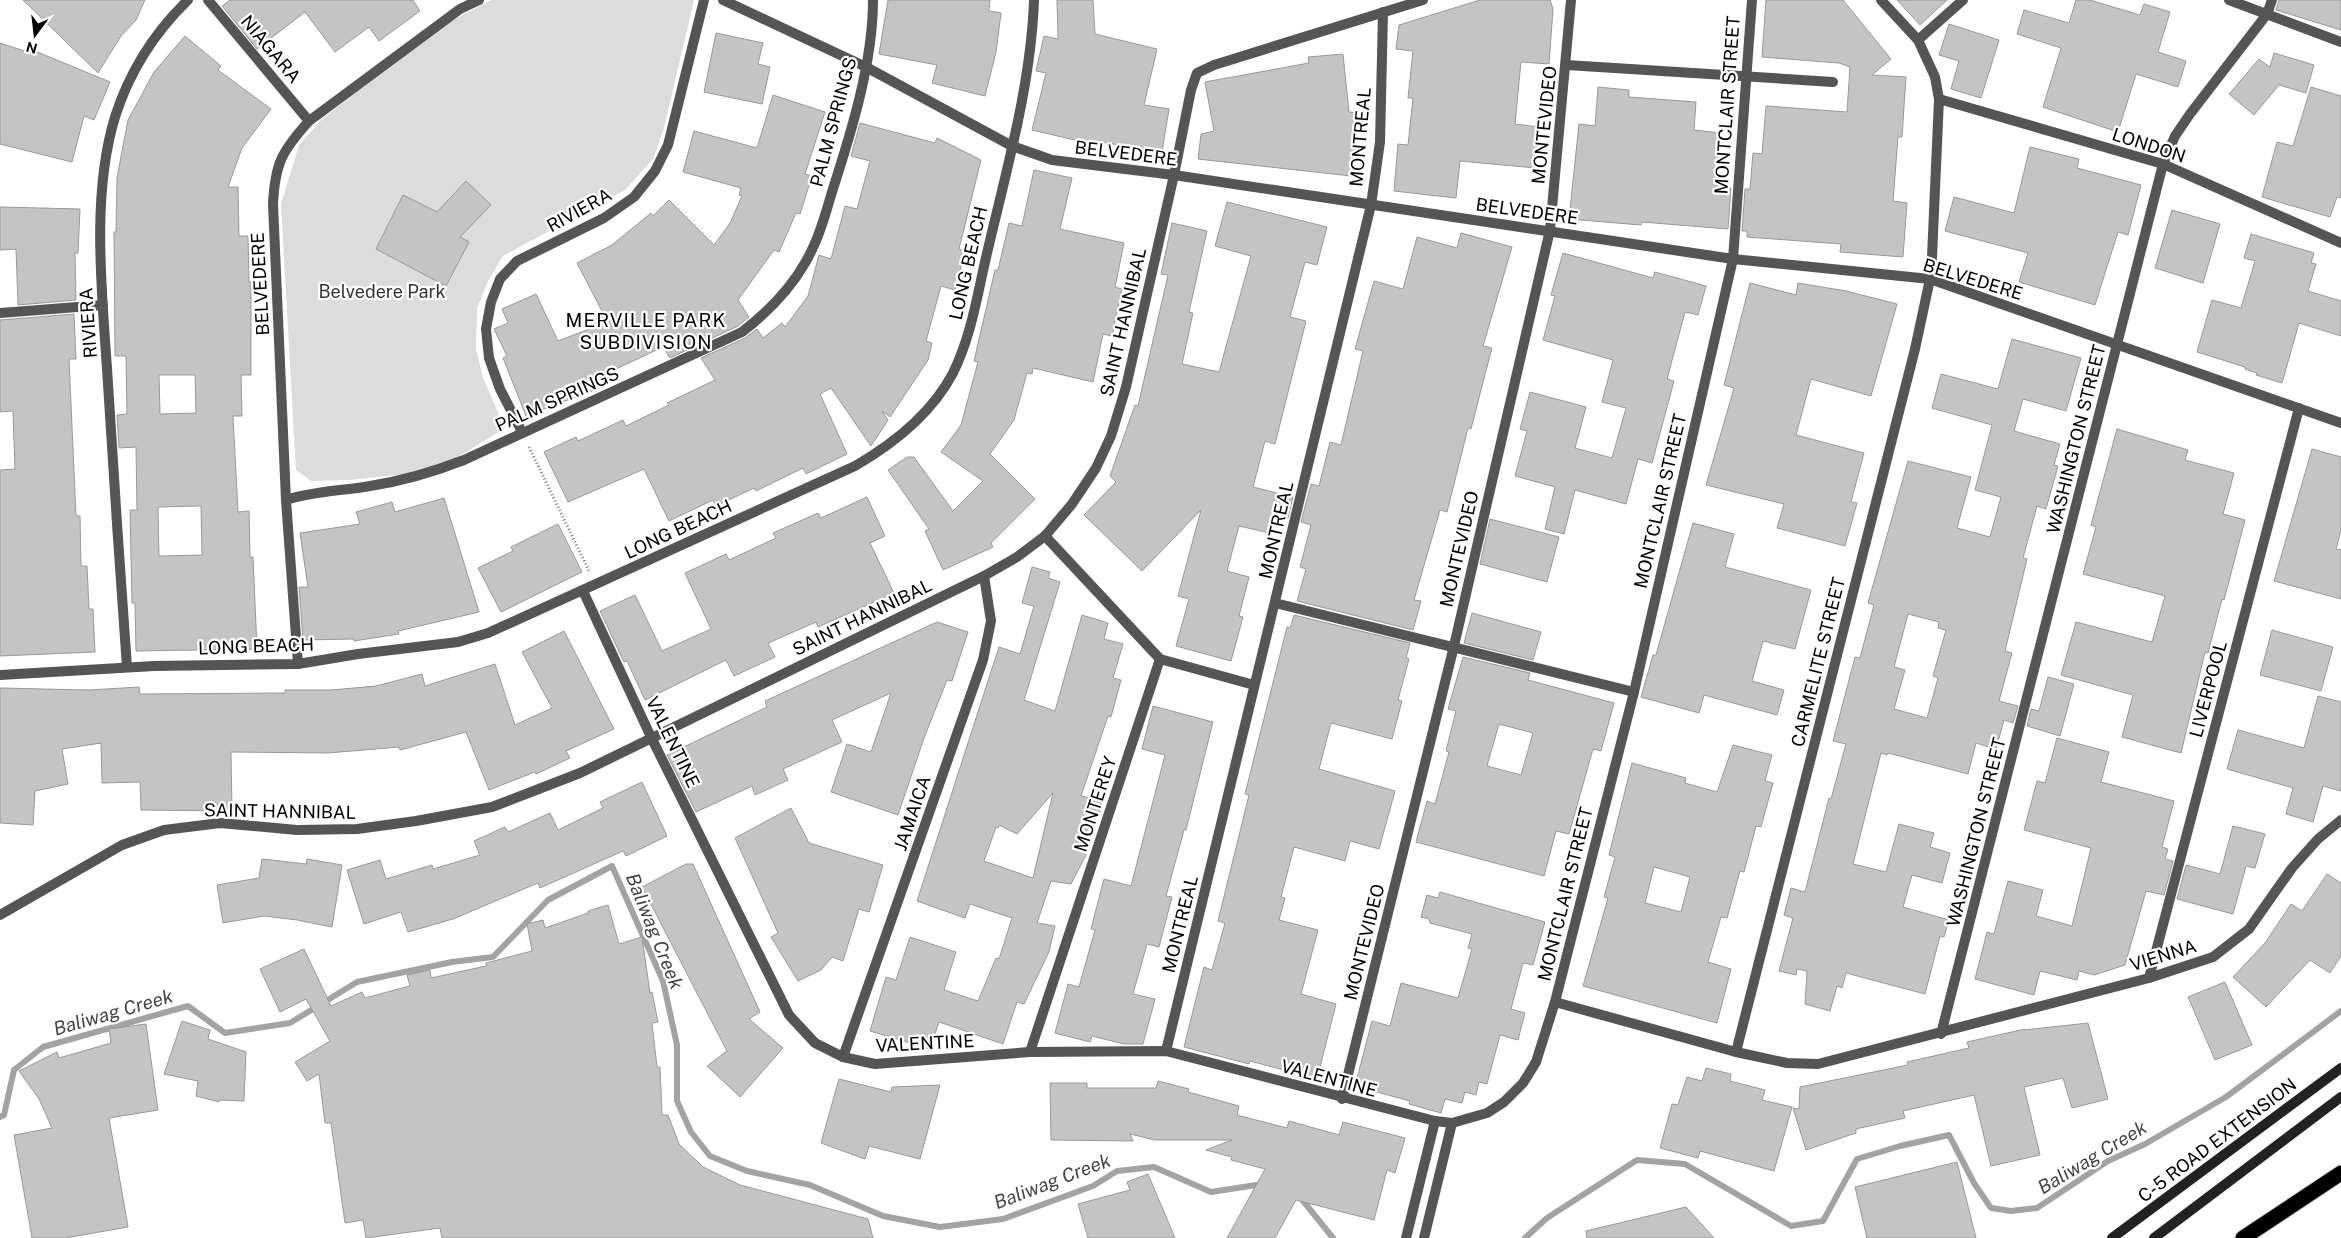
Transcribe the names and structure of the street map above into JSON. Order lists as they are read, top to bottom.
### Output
{
  "streets": {
    "main road": ["C-5 ROAD EXTENSION"],
    "street": [
      "NIAGARA",
      "MONTCLAIR STREET",
      "PALM SPRINGS",
      "MONTEVIDEO",
      "MONTREAL",
      "LONDON",
      "BELVEDERE",
      "RIVIERA",
      "LONG BEACH",
      "SAINT HANNIBAL",
      "WASHINGTON STREET",
      "CARMELITE STREET",
      "LIVERPOOL",
      "VALENTINE",
      "MONTEREY",
      "JAMAICA",
      "VIENNA"
    ]
  },
  "crossings": [
    ["NIAGARA", "BELVEDERE"],
    ["MONTCLAIR STREET", "BELVEDERE"],
    ["PALM SPRINGS", "BELVEDERE"],
    ["PALM SPRINGS", "RIVIERA"],
    ["MONTEVIDEO", "BELVEDERE"],
    ["MONTEVIDEO", "VALENTINE"],
    ["MONTREAL", "BELVEDERE"],
    ["MONTREAL", "SAINT HANNIBAL"],
    ["MONTREAL", "VALENTINE"],
    ["LONDON", "WASHINGTON STREET"],
    ["BELVEDERE", "LONG BEACH"],
    ["BELVEDERE", "SAINT HANNIBAL"],
    ["BELVEDERE", "WASHINGTON STREET"],
    ["BELVEDERE", "CARMELITE STREET"],
    ["BELVEDERE", "LIVERPOOL"],
    ["RIVIERA", "LONG BEACH"],
    ["LONG BEACH", "VALENTINE"],
    ["SAINT HANNIBAL", "VALENTINE"],
    ["SAINT HANNIBAL", "JAMAICA"],
    ["WASHINGTON STREET", "VIENNA"],
    ["LIVERPOOL", "VIENNA"],
    ["VALENTINE", "MONTEREY"],
    ["VALENTINE", "JAMAICA"]
  ],
  "districts": ["MERVILLE PARK SUBDIVISION"],
  "water": ["Baliwag Creek"],
  "parks": ["Belvedere Park"],
  "north": "bottom"
}
